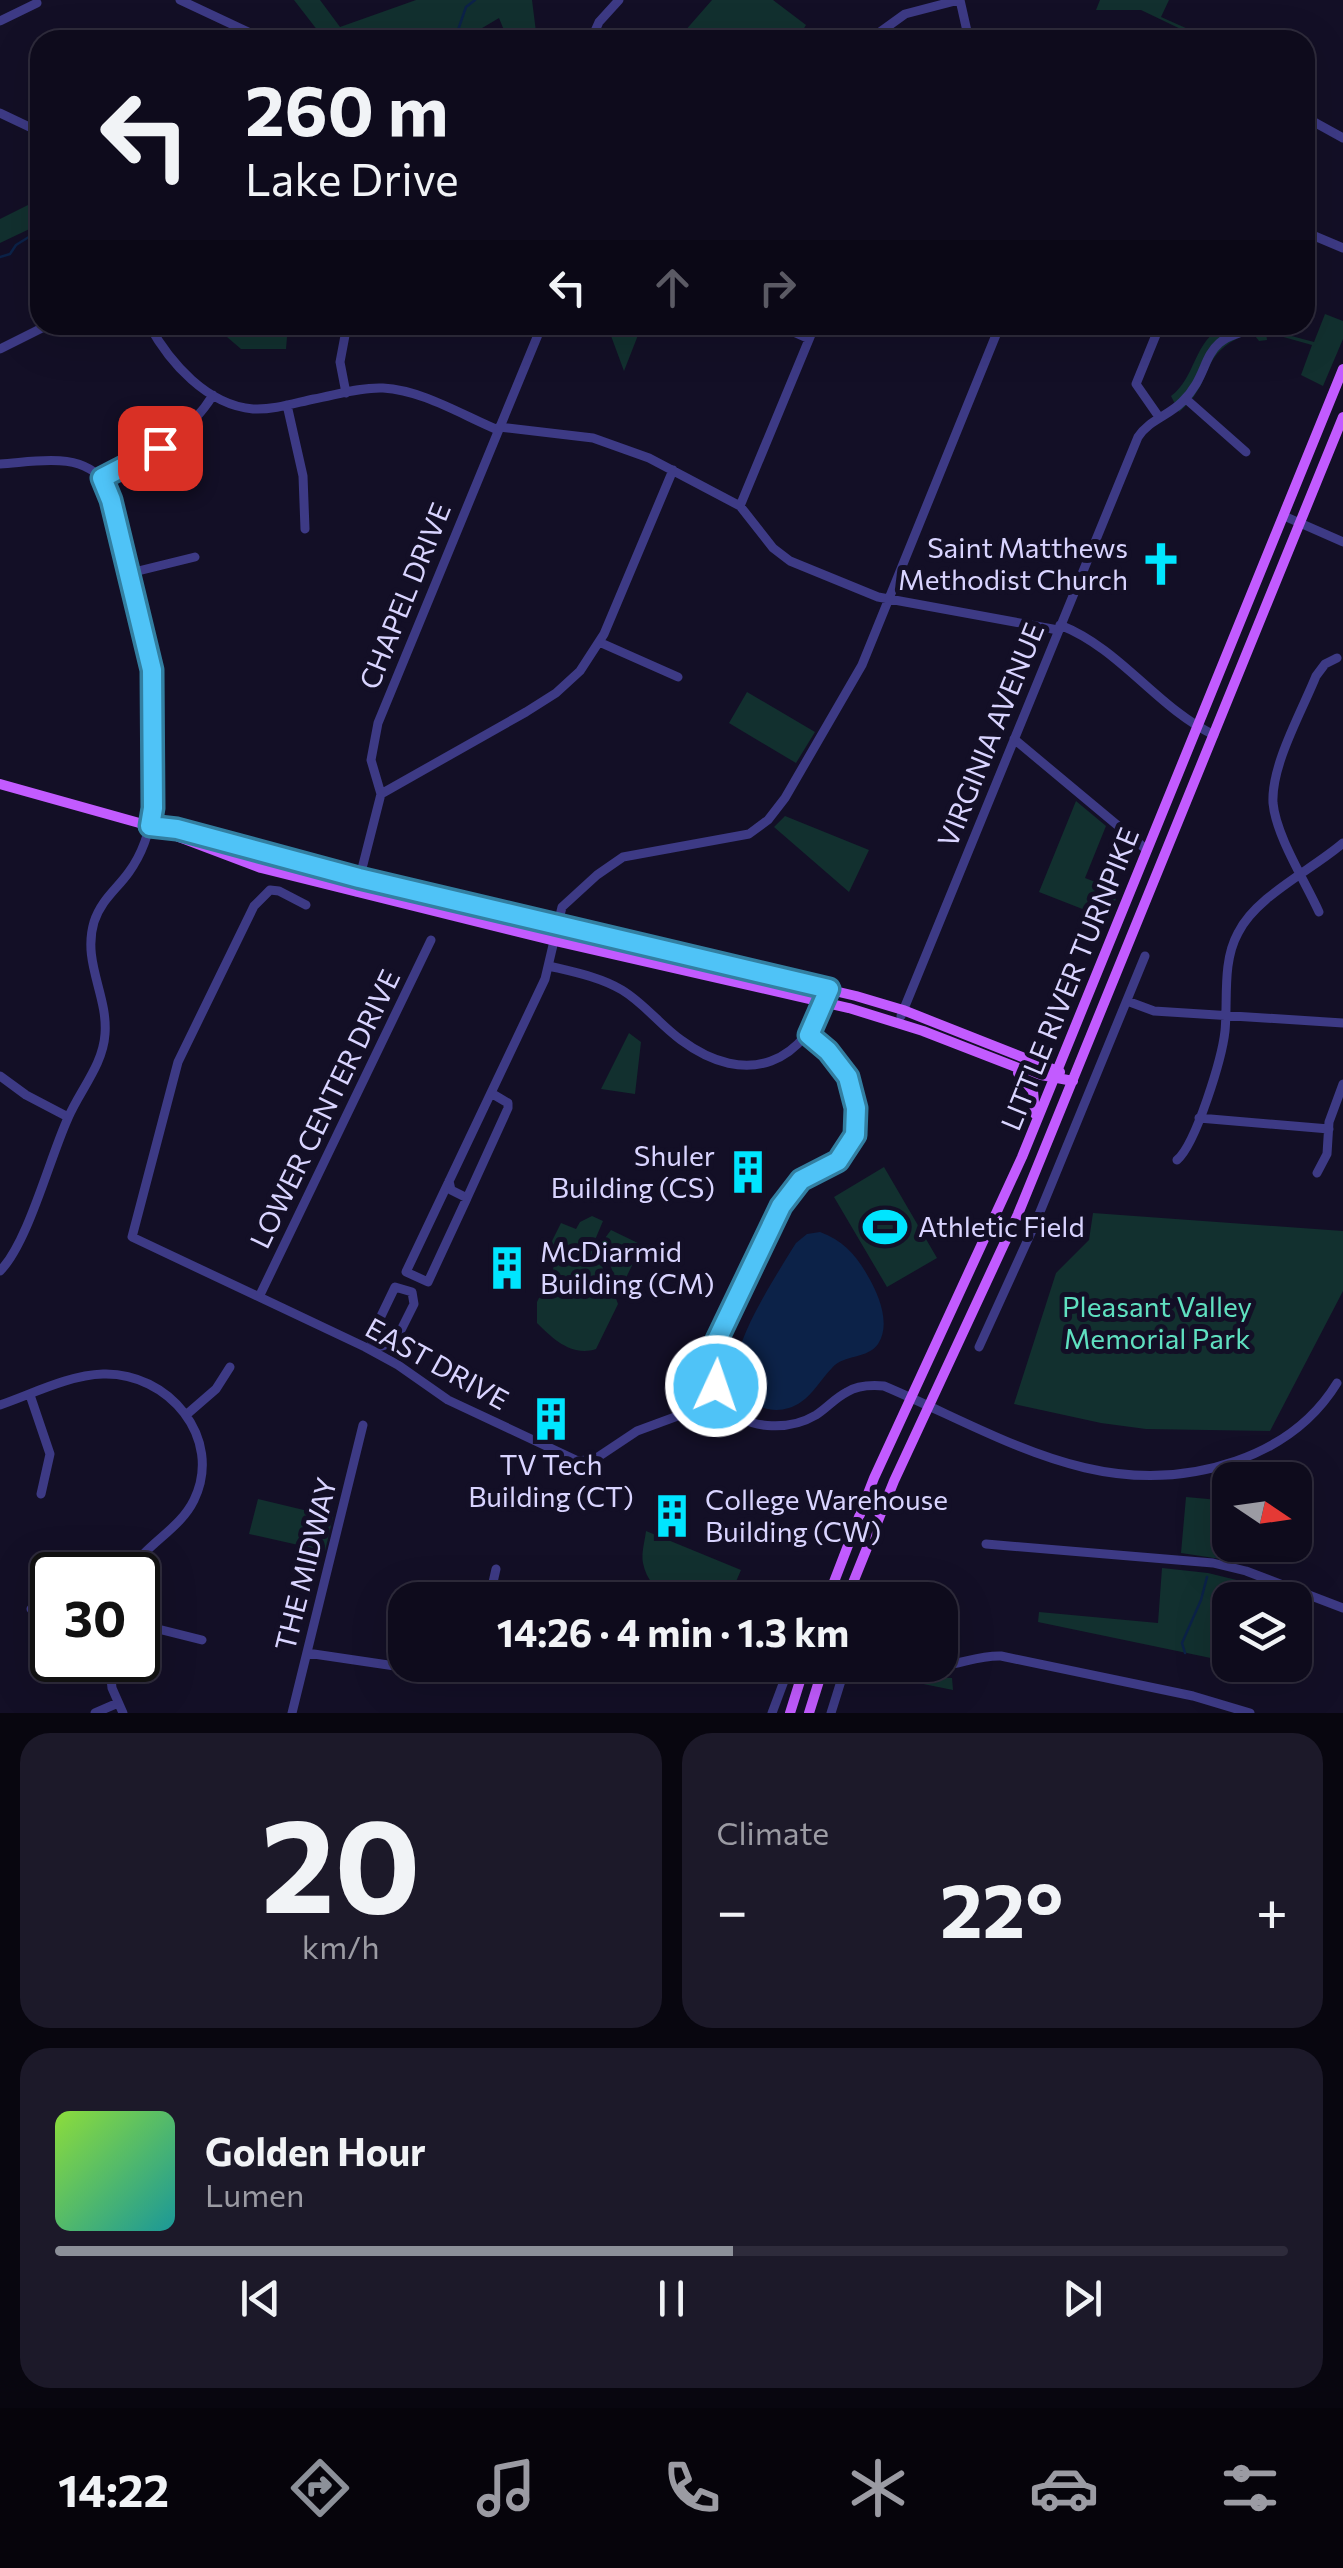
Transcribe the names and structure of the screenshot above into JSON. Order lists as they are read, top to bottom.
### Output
{
  "streets": {
    "main road": ["LITTLE RIVER TURNPIKE"],
    "street": [
      "CHAPEL DRIVE",
      "VIRGINIA AVENUE",
      "LOWER CENTER DRIVE",
      "EAST DRIVE",
      "THE MIDWAY"
    ]
  },
  "crossings": [
    ["LOWER CENTER DRIVE", "EAST DRIVE"]
  ],
  "parks": ["Pleasant Valley Memorial Park"],
  "places": {
    "church": ["Saint Matthews Methodist Church"],
    "building": [
      "Shuler Building (CS)",
      "McDiarmid Building (CM)",
      "TV Tech Building (CT)",
      "College Warehouse Building (CW)"
    ],
    "sports": ["Athletic Field"]
  },
  "north": "right",
  "page": {
    "turn": ["260 m", "Lake Drive"],
    "limit": "30",
    "trip": "14:26 · 4 min · 1.3 km",
    "tile": [
      ["20", "km/h"],
      "Climate"
    ],
    "heat": ["−", "22°", "+"],
    "song": ["Golden Hour", "Lumen"],
    "tabs": "14:22"
  }
}
